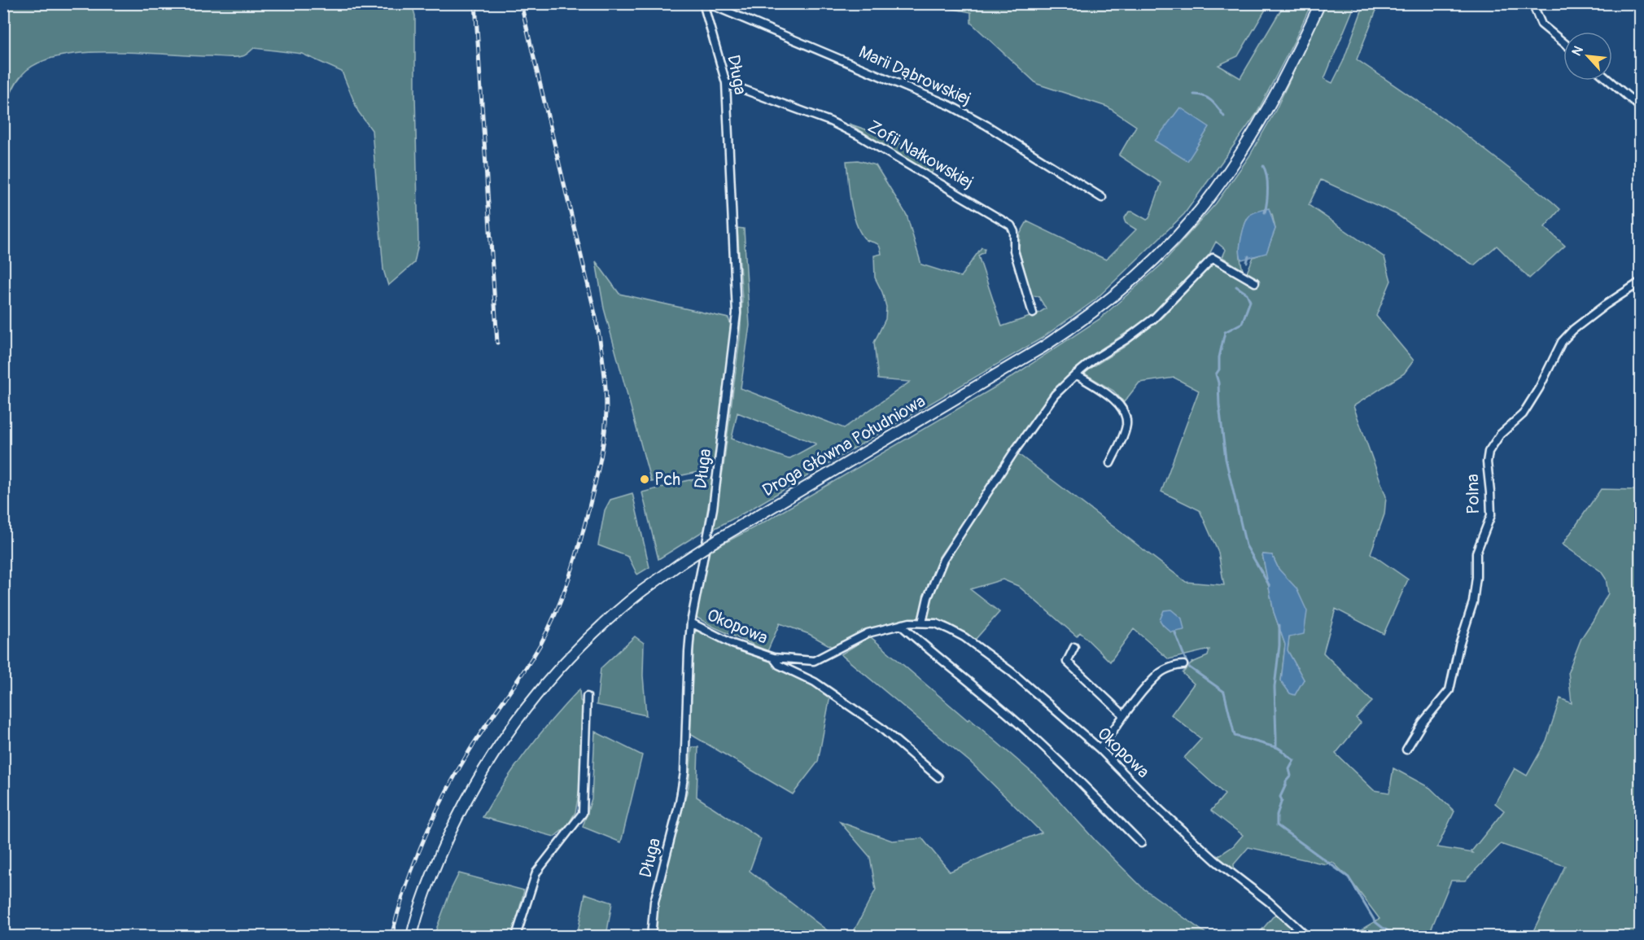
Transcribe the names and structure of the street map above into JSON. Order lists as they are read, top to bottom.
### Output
{
  "streets": {
    "main road": ["Droga Główna Południowa"],
    "street": [
      "Długa",
      "Marii Dąbrowskiej",
      "Zofii Nałkowskiej",
      "Polna",
      "Okopowa"
    ]
  },
  "crossings": [
    ["Długa", "Marii Dąbrowskiej"],
    ["Długa", "Zofii Nałkowskiej"],
    ["Długa", "Okopowa"]
  ],
  "places": ["Pch"],
  "north": "top left"
}
